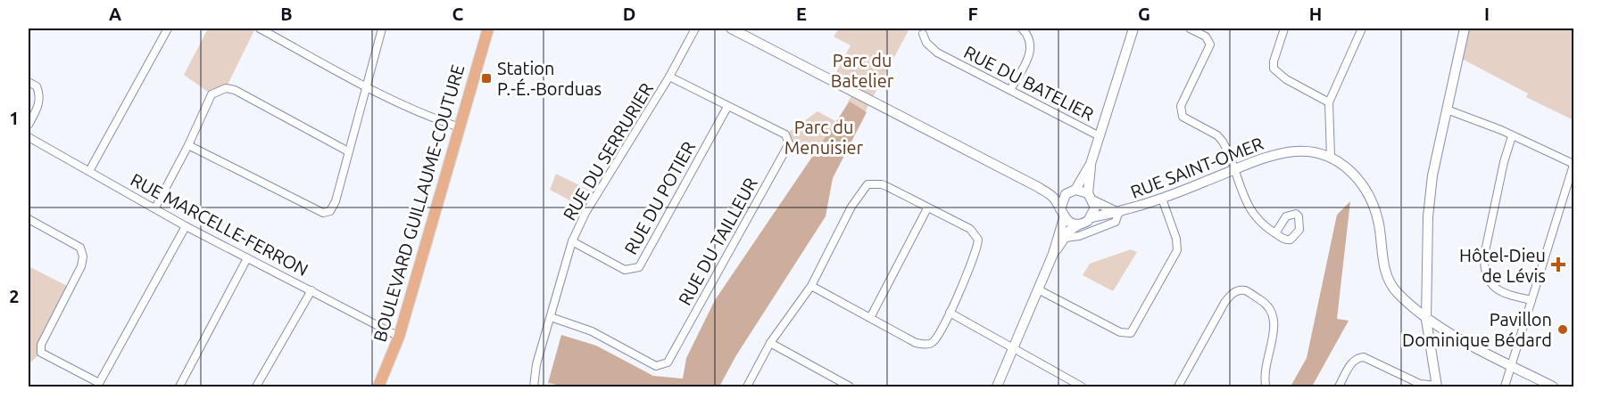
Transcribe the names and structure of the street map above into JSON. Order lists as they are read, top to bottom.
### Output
{
  "streets": {
    "main road": ["BOULEVARD GUILLAUME-COUTURE"],
    "street": [
      "RUE DU BATELIER",
      "RUE DU SERRURIER",
      "RUE SAINT-OMER",
      "RUE DU POTIER",
      "RUE MARCELLE-FERRON",
      "RUE DU TAILLEUR"
    ]
  },
  "crossings": [
    ["RUE DU SERRURIER", "RUE DU POTIER"],
    ["RUE DU SERRURIER", "RUE DU TAILLEUR"],
    ["RUE DU POTIER", "RUE DU TAILLEUR"],
    ["BOULEVARD GUILLAUME-COUTURE", "RUE MARCELLE-FERRON"]
  ],
  "parks": ["Parc du Batelier", "Parc du Menuisier"],
  "places": {
    "transit": ["Station P.-É.-Borduas"],
    "health": ["Hôtel-Dieu de Lévis"],
    "other": ["Pavillon Dominique Bédard"]
  },
  "grid": {
    "columns": [
      "A",
      "B",
      "C",
      "D",
      "E",
      "F",
      "G",
      "H",
      "I"
    ],
    "rows": ["1", "2"]
  }
}
